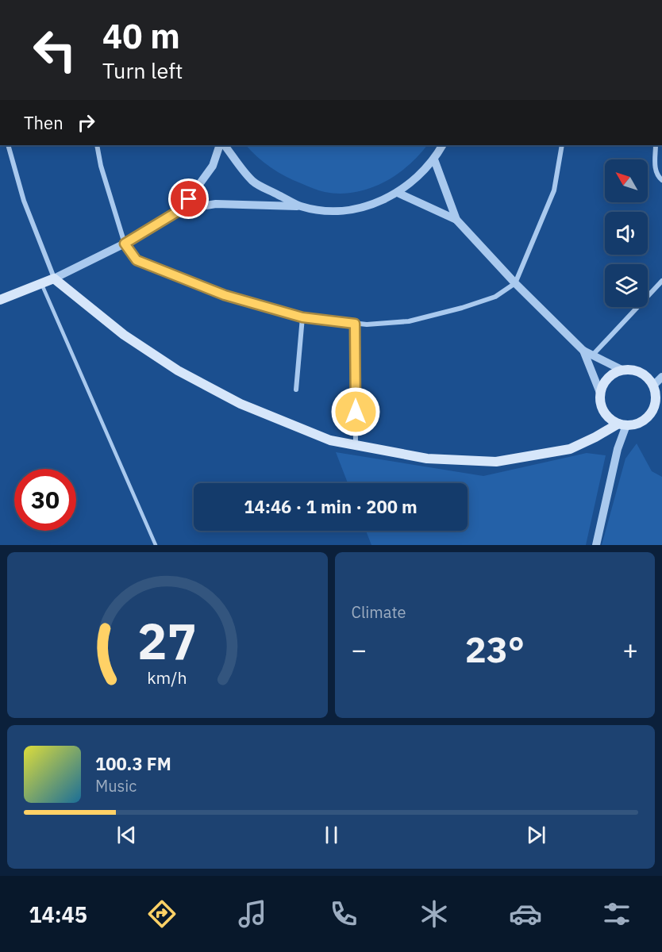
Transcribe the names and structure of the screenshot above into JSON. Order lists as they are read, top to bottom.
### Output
{
  "north": "top left",
  "page": {
    "turn": ["40 m", "Turn left"],
    "then": "Then",
    "limit": "30",
    "trip": "14:46 · 1 min · 200 m",
    "tile": "Climate",
    "heat": ["−", "23°", "+"],
    "song": ["100.3 FM", "Music"],
    "tabs": "14:45",
    "gauge": ["27", "km/h"]
  }
}
